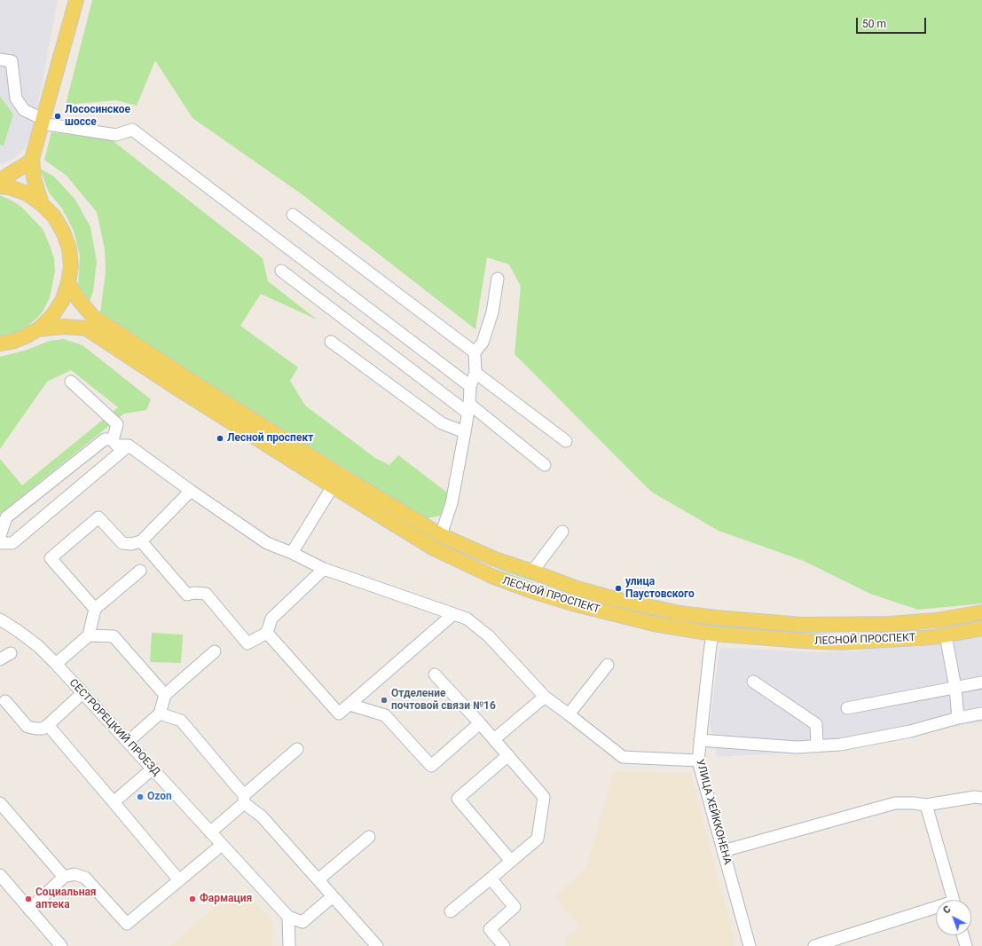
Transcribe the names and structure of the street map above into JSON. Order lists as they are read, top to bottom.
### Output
{
  "streets": {
    "main road": ["ЛЕСНОЙ ПРОСПЕКТ"],
    "street": ["СЕСТРОРЕЦКИЙ ПРОЕЗД", "УЛИЦА ХЕЙККОНЕНА"]
  },
  "crossings": [
    ["ЛЕСНОЙ ПРОСПЕКТ", "УЛИЦА ХЕЙККОНЕНА"]
  ],
  "places": [
    "Лососинское шоссе",
    "Лесной проспект",
    "улица Паустовского",
    "Отделение почтовой связи №16",
    "Ozon",
    "Социальная аптека",
    "Фармация"
  ],
  "scale_bar": "50 m",
  "north": "top left"
}
